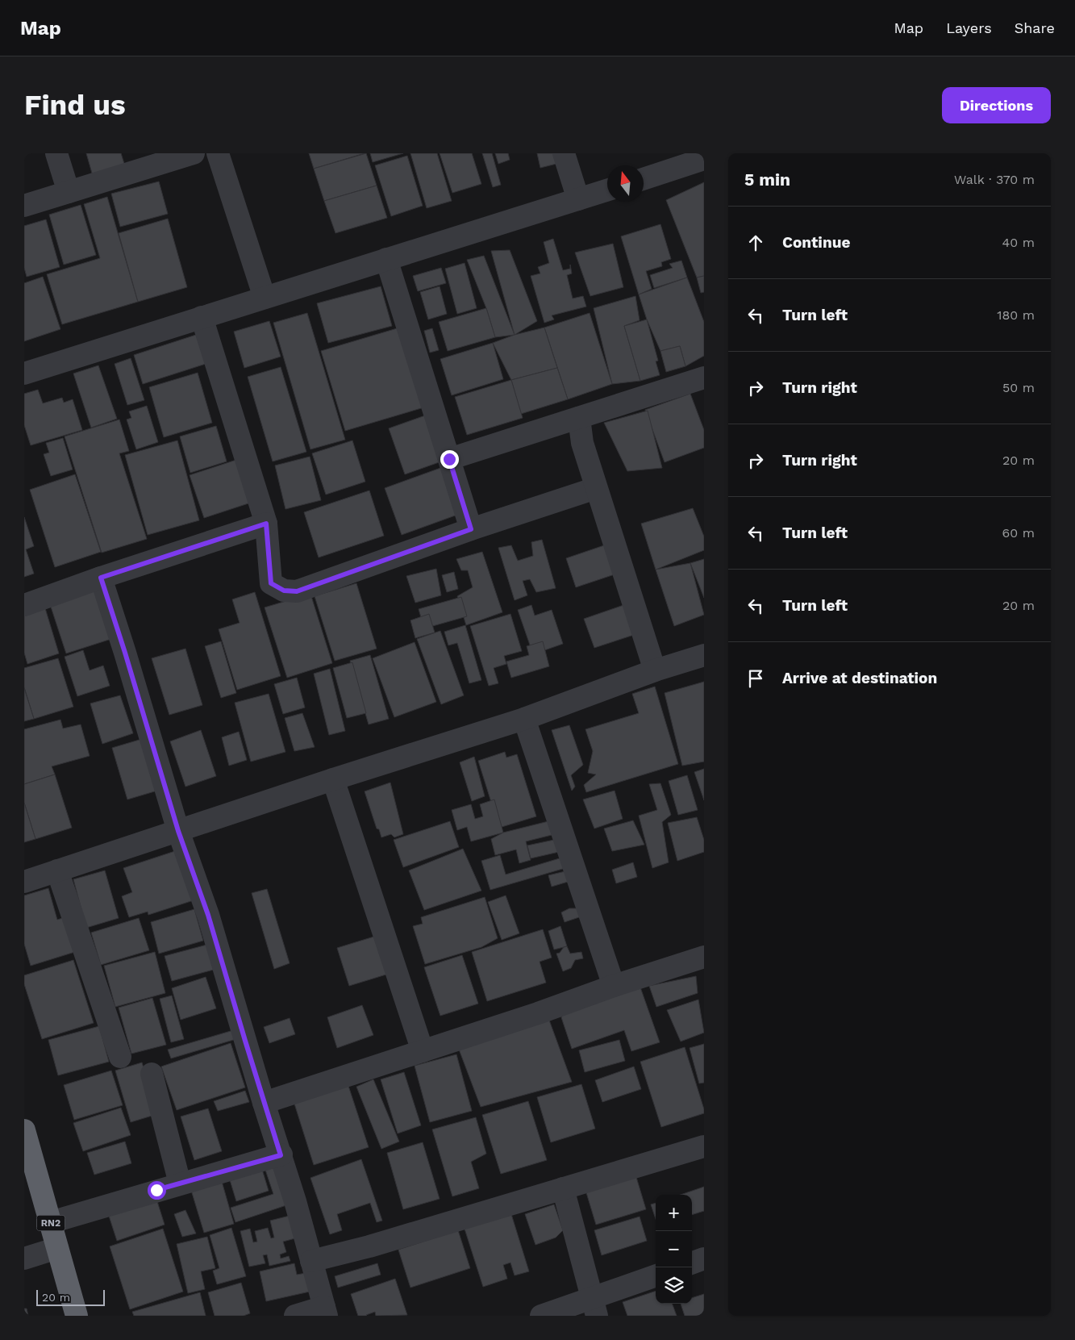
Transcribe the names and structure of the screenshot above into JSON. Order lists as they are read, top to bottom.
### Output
{
  "streets": {
    "highway": ["RN2"]
  },
  "scale_bar": "20 m",
  "north": "top",
  "page": {
    "header": "Map",
    "nav": ["Map", "Layers", "Share"],
    "buttons": "Directions",
    "title": "Find us",
    "heading": ["5 min", "Walk · 370 m"],
    "list": [
      ["Continue", "40 m"],
      ["Turn left", "180 m"],
      ["Turn right", "50 m"],
      ["Turn right", "20 m"],
      ["Turn left", "60 m"],
      ["Turn left", "20 m"],
      "Arrive at destination"
    ],
    "map_buttons": ["+", "−"],
    "scale": "20 m"
  }
}
